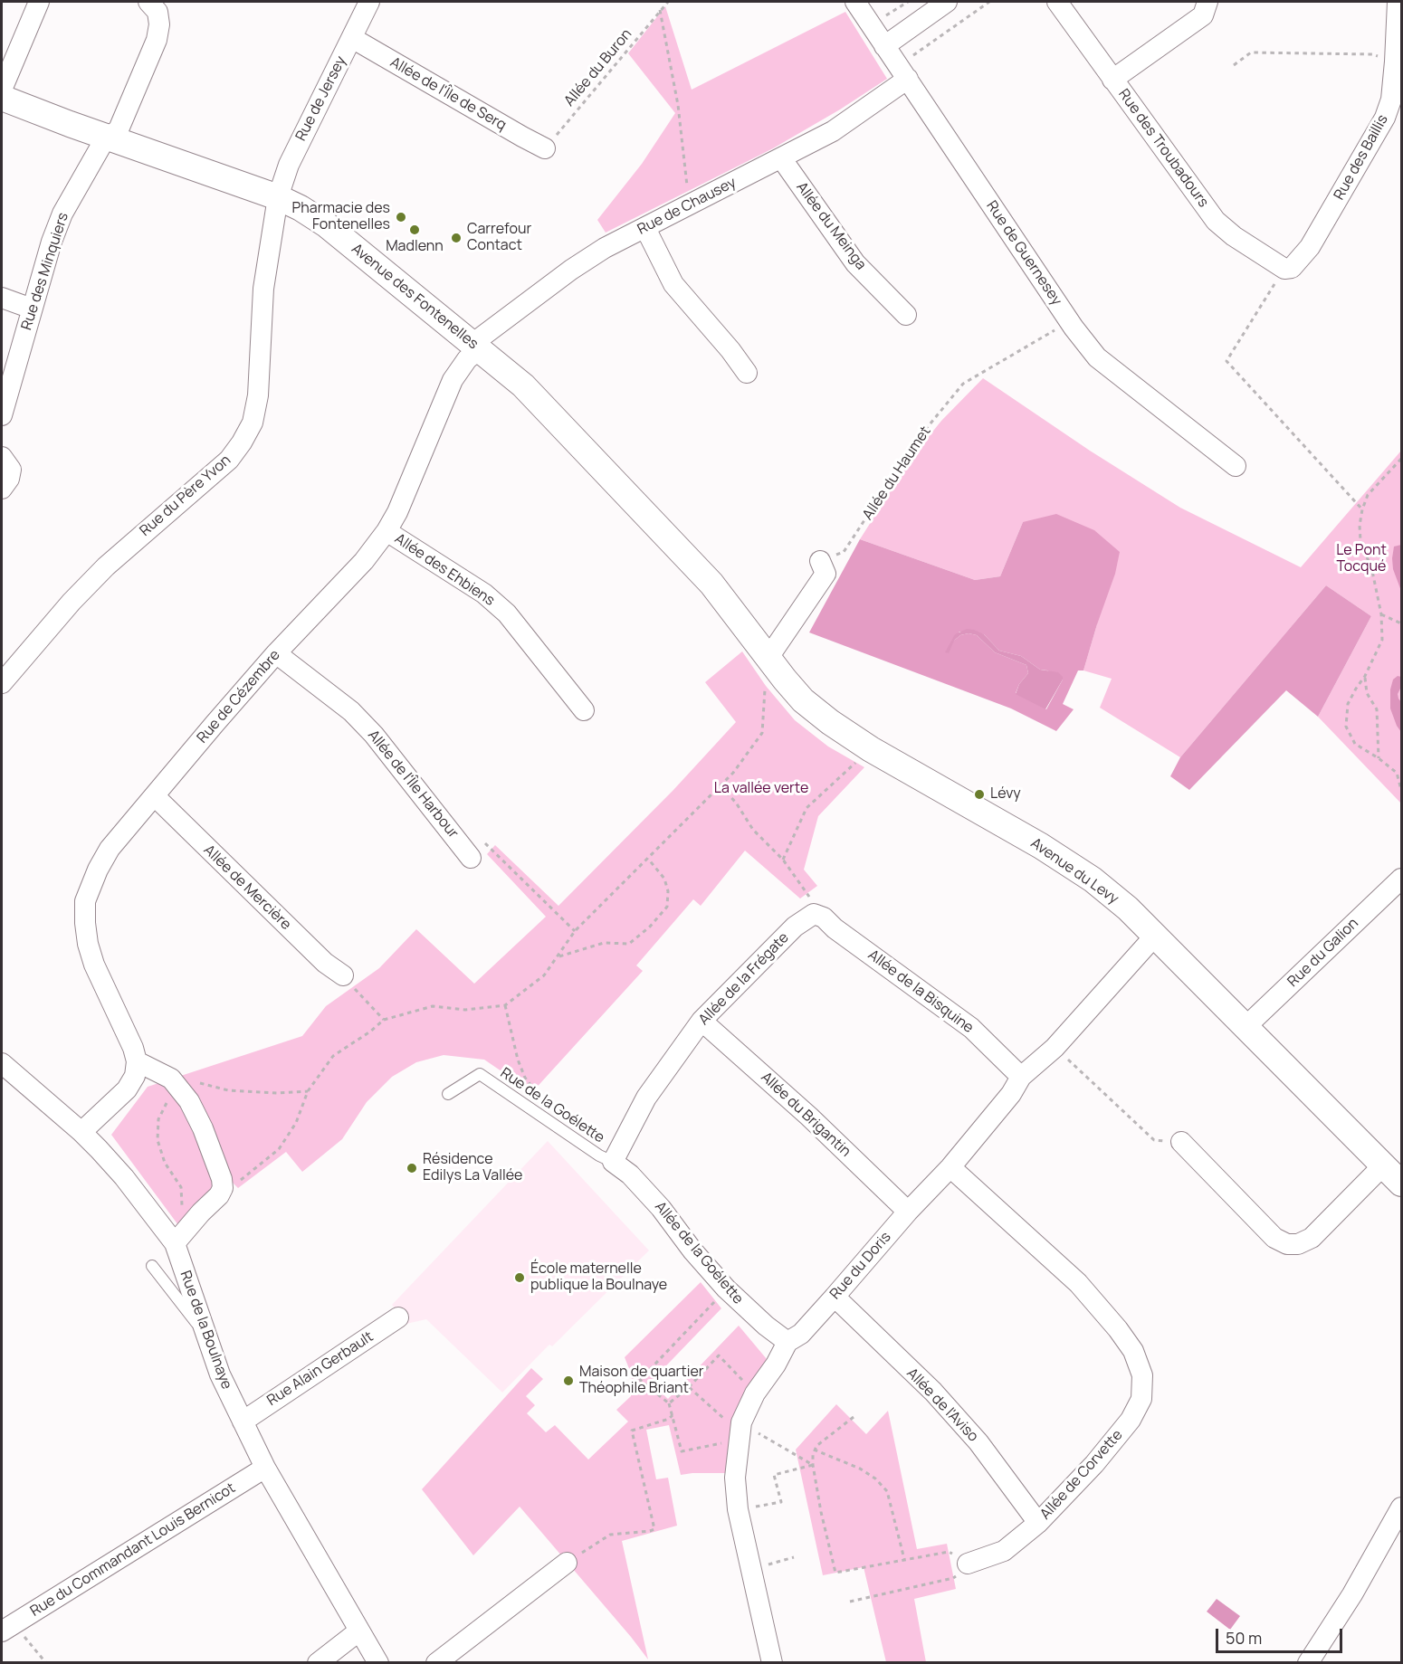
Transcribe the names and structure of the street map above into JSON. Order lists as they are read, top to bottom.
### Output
{
  "streets": {
    "street": [
      "Allée de l'Île de Serq",
      "Rue de Jersey",
      "Rue des Troubadours",
      "Rue des Baillis",
      "Rue de Chausey",
      "Allée du Meinga",
      "Rue de Guernesey",
      "Rue des Minquiers",
      "Avenue des Fontenelles",
      "Rue du Père Yvon",
      "Allée des Ehbiens",
      "Rue de Cézembre",
      "Allée de l'Île Harbour",
      "Avenue du Levy",
      "Allée de Mercière",
      "Rue du Galion",
      "Allée de la Frégate",
      "Allée de la Bisquine",
      "Allée du Brigantin",
      "Allée de la Goélette",
      "Rue du Doris",
      "Rue de la Boulnaye",
      "Rue Alain Gerbault",
      "Allée de l'Aviso",
      "Allée de Corvette",
      "Rue du Commandant Louis Bernicot"
    ],
    "lane": ["Rue de la Goélette"],
    "path": ["Allée du Buron", "Allée du Haumet"]
  },
  "crossings": [
    ["Allée du Buron", "Allée de l'Île de Serq"],
    ["Allée de l'Île de Serq", "Rue de Jersey"],
    ["Rue de Jersey", "Avenue des Fontenelles"],
    ["Rue de Jersey", "Rue du Père Yvon"],
    ["Rue des Troubadours", "Rue des Baillis"],
    ["Rue de Chausey", "Allée du Meinga"],
    ["Rue de Chausey", "Rue de Guernesey"],
    ["Rue de Chausey", "Avenue des Fontenelles"],
    ["Rue de Chausey", "Rue de Cézembre"],
    ["Rue de Guernesey", "Allée du Haumet"],
    ["Rue des Minquiers", "Avenue des Fontenelles"],
    ["Avenue des Fontenelles", "Rue du Père Yvon"],
    ["Avenue des Fontenelles", "Rue de Cézembre"],
    ["Avenue des Fontenelles", "Avenue du Levy"],
    ["Allée des Ehbiens", "Rue de Cézembre"],
    ["Rue de Cézembre", "Allée de l'Île Harbour"],
    ["Rue de Cézembre", "Allée de Mercière"],
    ["Avenue du Levy", "Rue du Galion"],
    ["Avenue du Levy", "Rue du Doris"],
    ["Allée de la Frégate", "Allée de la Bisquine"],
    ["Allée de la Frégate", "Rue de la Goélette"],
    ["Allée de la Frégate", "Allée du Brigantin"],
    ["Allée de la Frégate", "Allée de la Goélette"],
    ["Allée de la Bisquine", "Rue du Doris"],
    ["Rue de la Goélette", "Allée de la Goélette"],
    ["Allée du Brigantin", "Rue du Doris"],
    ["Allée de la Goélette", "Rue du Doris"],
    ["Rue du Doris", "Allée de l'Aviso"],
    ["Rue du Doris", "Allée de Corvette"],
    ["Rue de la Boulnaye", "Rue Alain Gerbault"],
    ["Rue de la Boulnaye", "Rue du Commandant Louis Bernicot"],
    ["Allée de l'Aviso", "Allée de Corvette"]
  ],
  "parks": ["Le Pont Tocqué", "La vallée verte"],
  "places": [
    "Pharmacie des Fontenelles",
    "Madlenn",
    "Carrefour Contact",
    "Lévy",
    "Résidence Edilys La Vallée",
    "École maternelle publique la Boulnaye",
    "Maison de quartier Théophile Briant"
  ],
  "scale_bar": "50 m"
}
